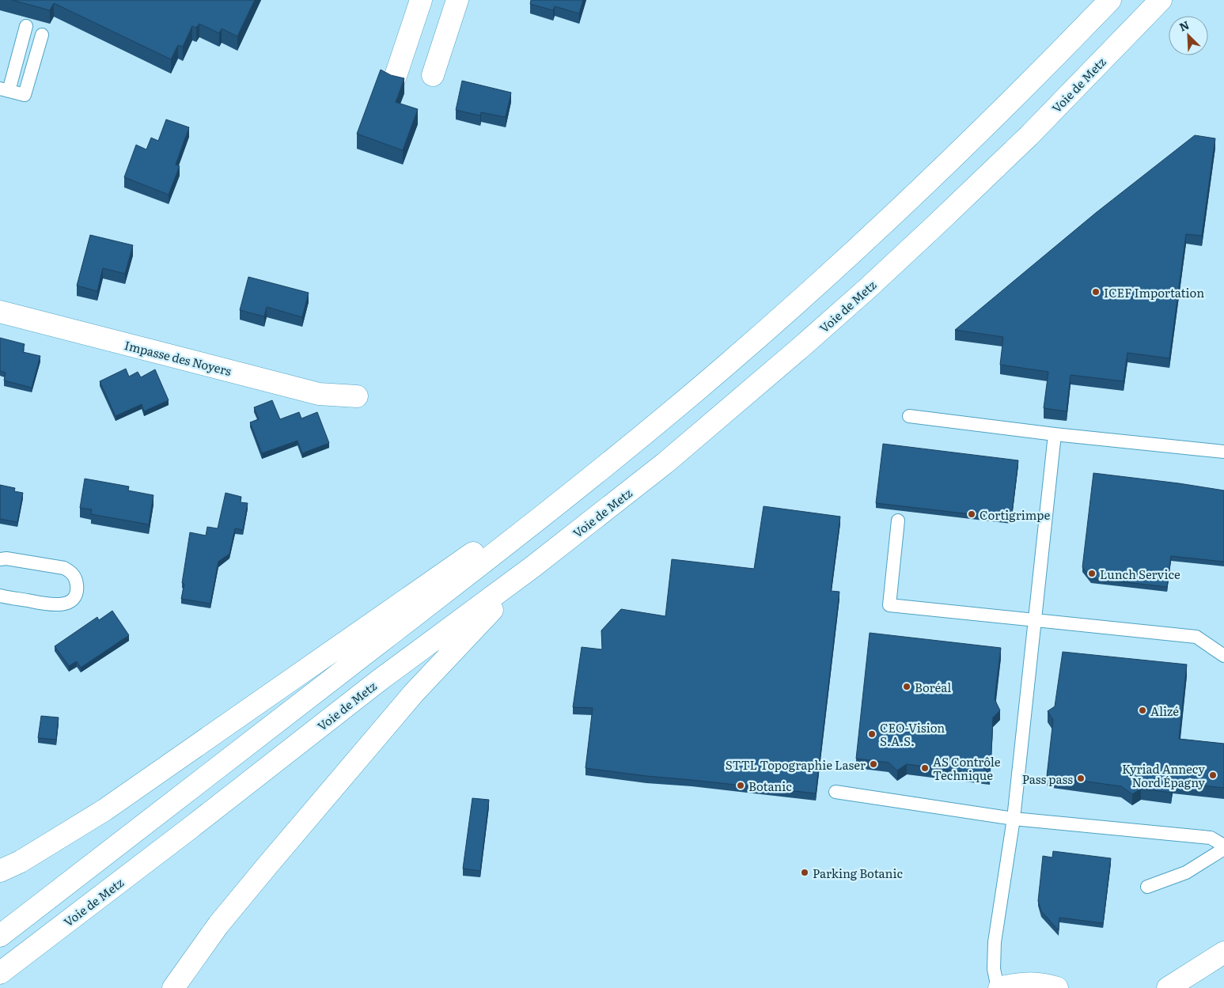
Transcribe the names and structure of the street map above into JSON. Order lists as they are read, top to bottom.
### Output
{
  "streets": {
    "main road": ["Voie de Metz", "Impasse des Noyers"]
  },
  "places": [
    "ICEF Importation",
    "Cortigrimpe",
    "Lunch Service",
    "Boréal",
    "Alizé",
    "CEO-Vision S.A.S.",
    "STTL Topographie Laser",
    "AS Contrôle Technique",
    "Kyriad Annecy Nord Épagny",
    "Pass pass",
    "Botanic",
    "Parking Botanic"
  ],
  "north": "top left"
}
